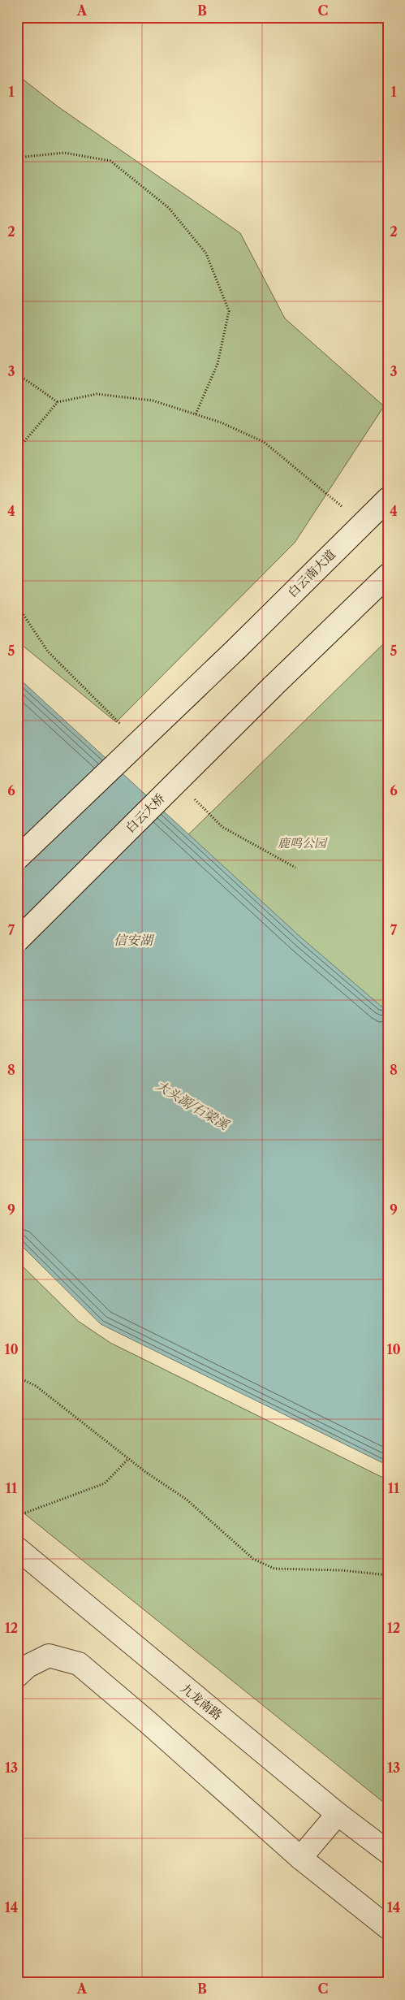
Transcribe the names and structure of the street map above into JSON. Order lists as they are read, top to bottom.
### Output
{
  "streets": {
    "main road": ["白云南大道", "白云大桥", "九龙南路"]
  },
  "water": ["信安湖", "大头源/石梁溪"],
  "parks": ["鹿鸣公园"],
  "grid": {
    "columns": ["A", "B", "C"],
    "rows": [
      "1",
      "2",
      "3",
      "4",
      "5",
      "6",
      "7",
      "8",
      "9",
      "10",
      "11",
      "12",
      "13",
      "14"
    ]
  }
}
